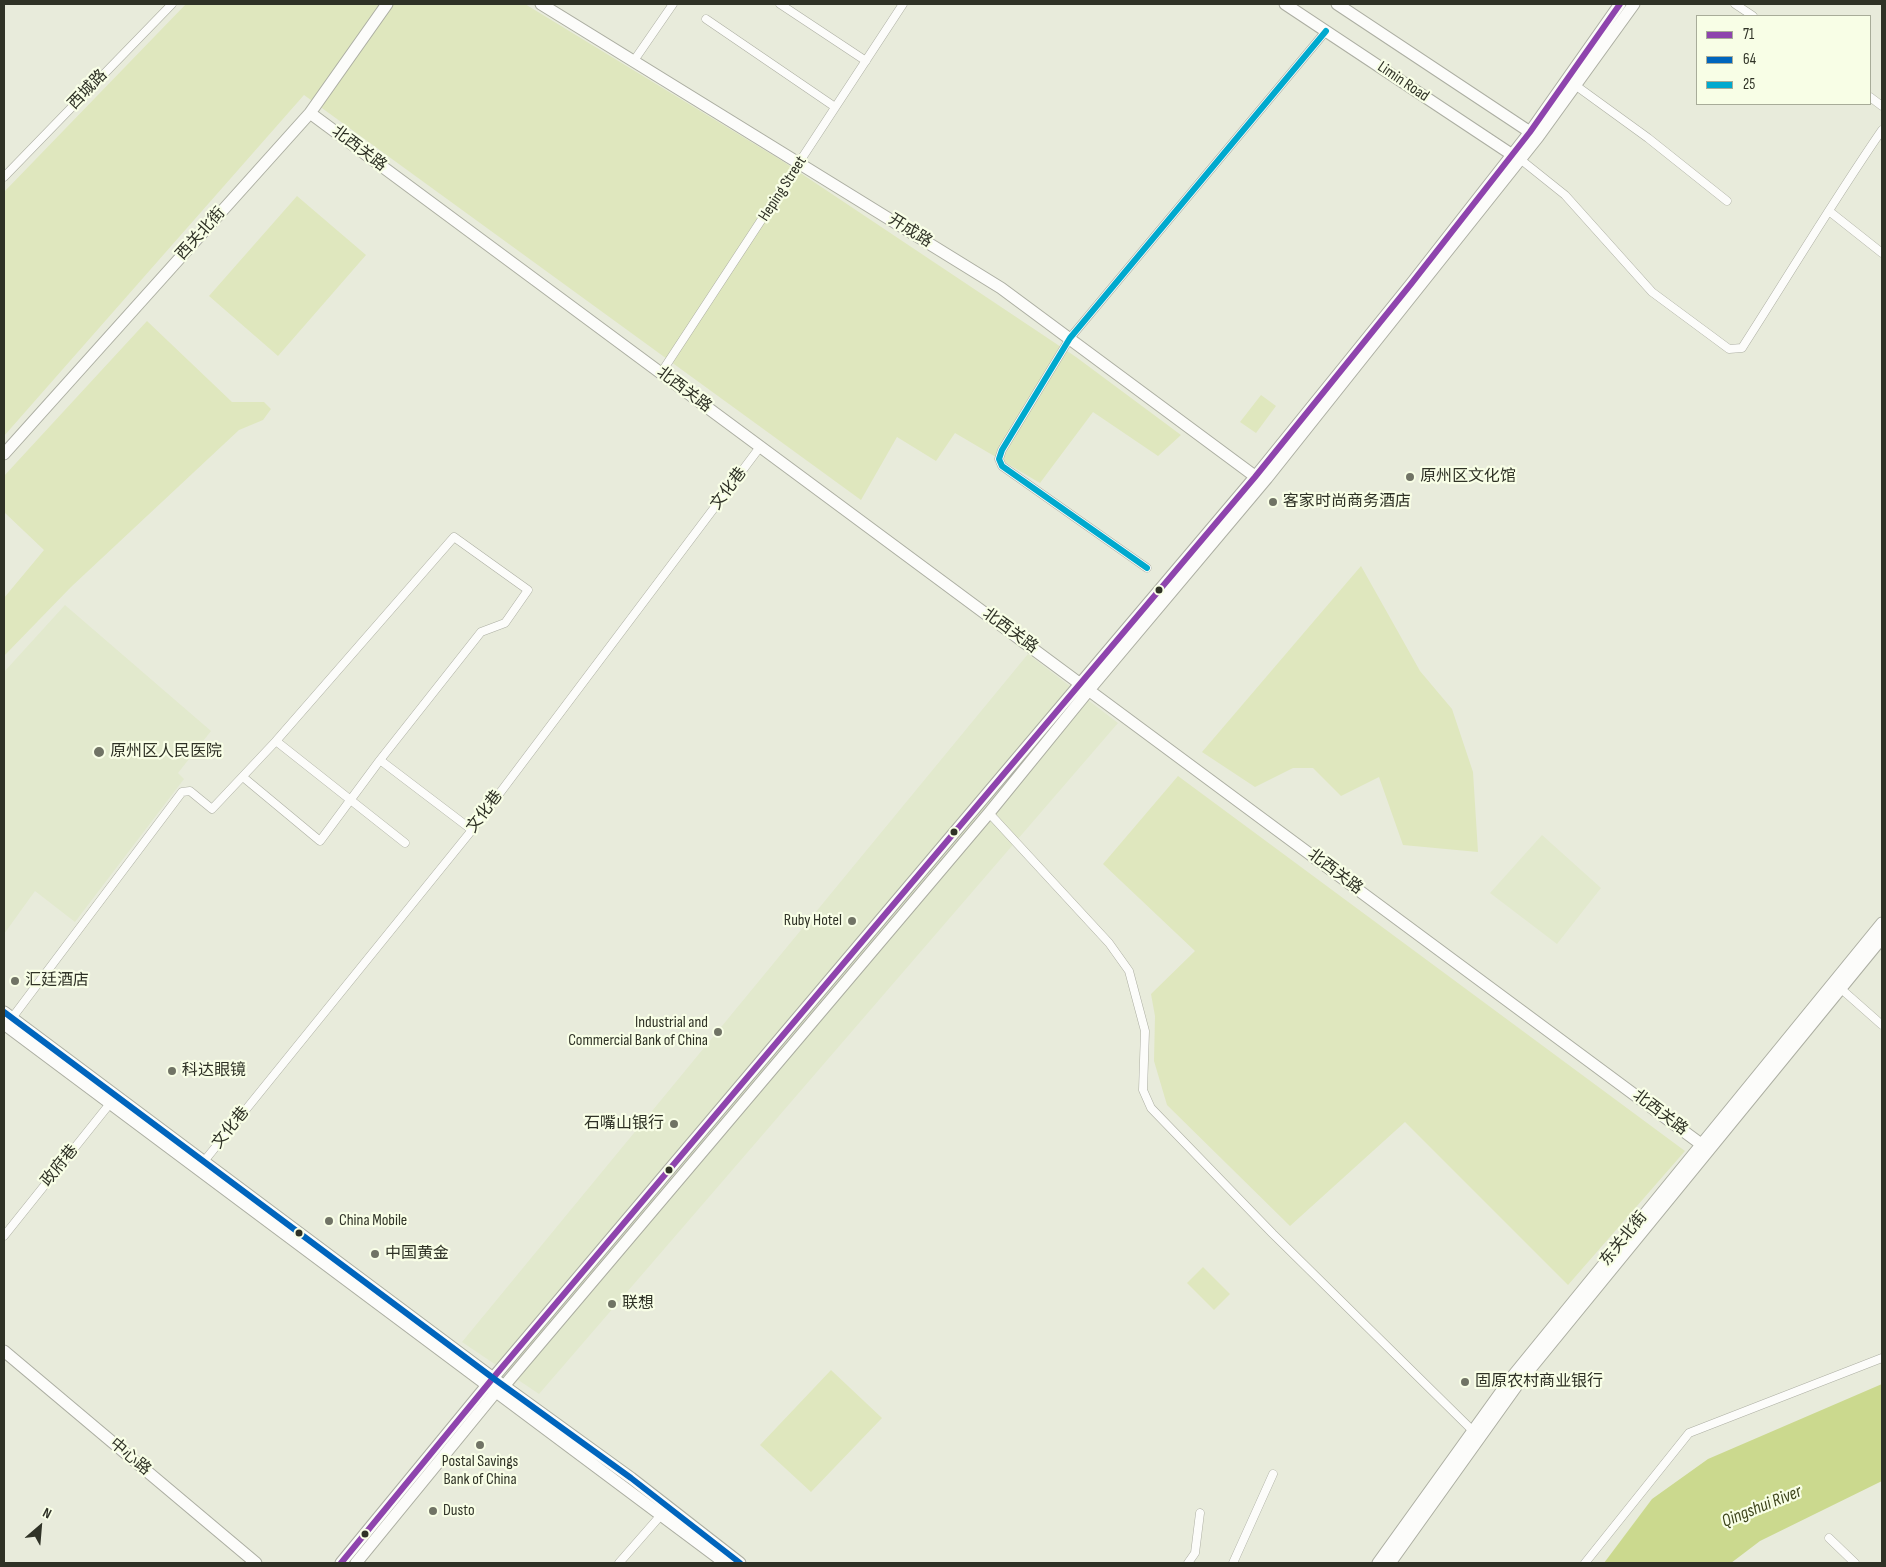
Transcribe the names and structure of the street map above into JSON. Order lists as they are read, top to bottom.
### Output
{
  "streets": {
    "street": [
      "Limin Road",
      "西城路",
      "北西关路",
      "Heping Street",
      "开成路",
      "西关北街",
      "文化巷",
      "政府巷",
      "东关北街",
      "中心路"
    ]
  },
  "crossings": [
    ["北西关路", "Heping Street"],
    ["北西关路", "西关北街"],
    ["北西关路", "文化巷"],
    ["北西关路", "东关北街"],
    ["Heping Street", "开成路"]
  ],
  "water": ["Qingshui River"],
  "places": [
    "原州区文化馆",
    "客家时尚商务酒店",
    "原州区人民医院",
    "Ruby Hotel",
    "汇廷酒店",
    "Industrial and Commercial Bank of China",
    "科达眼镜",
    "石嘴山银行",
    "China Mobile",
    "中国黄金",
    "联想",
    "固原农村商业银行",
    "Postal Savings Bank of China",
    "Dusto"
  ],
  "lines": ["transit line 71", "transit line 25", "transit line 64"],
  "legend": ["71", "64", "25"],
  "north": "top right"
}
